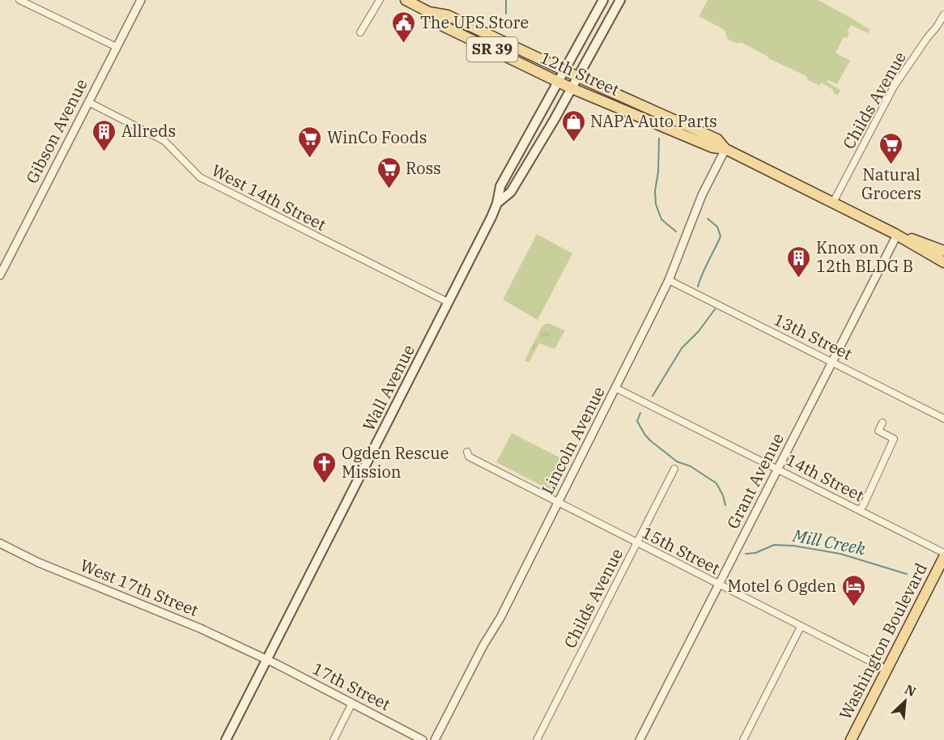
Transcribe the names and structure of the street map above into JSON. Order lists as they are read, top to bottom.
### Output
{
  "streets": {
    "main road": [
      "SR 39",
      "12th Street",
      "Wall Avenue",
      "Washington Boulevard"
    ],
    "street": [
      "Childs Avenue",
      "Gibson Avenue",
      "West 14th Street",
      "13th Street",
      "Lincoln Avenue",
      "14th Street",
      "Grant Avenue",
      "15th Street",
      "West 17th Street",
      "17th Street"
    ]
  },
  "crossings": [
    ["12th Street", "Childs Avenue"],
    ["12th Street", "Wall Avenue"],
    ["12th Street", "Lincoln Avenue"],
    ["12th Street", "Grant Avenue"],
    ["Childs Avenue", "15th Street"],
    ["Gibson Avenue", "West 14th Street"],
    ["West 14th Street", "Wall Avenue"],
    ["13th Street", "Lincoln Avenue"],
    ["13th Street", "Grant Avenue"],
    ["Wall Avenue", "West 17th Street"],
    ["Wall Avenue", "17th Street"],
    ["Lincoln Avenue", "14th Street"],
    ["Lincoln Avenue", "15th Street"],
    ["14th Street", "Grant Avenue"],
    ["Grant Avenue", "15th Street"],
    ["15th Street", "Washington Boulevard"],
    ["West 17th Street", "17th Street"]
  ],
  "water": ["Mill Creek"],
  "places": {
    "public building": ["The UPS Store"],
    "shop": ["NAPA Auto Parts"],
    "building": ["Allreds", "Knox on 12th BLDG B"],
    "supermarket": ["WinCo Foods", "Natural Grocers", "Ross"],
    "church": ["Ogden Rescue Mission"],
    "hotel": ["Motel 6 Ogden"]
  },
  "north": "top right"
}
